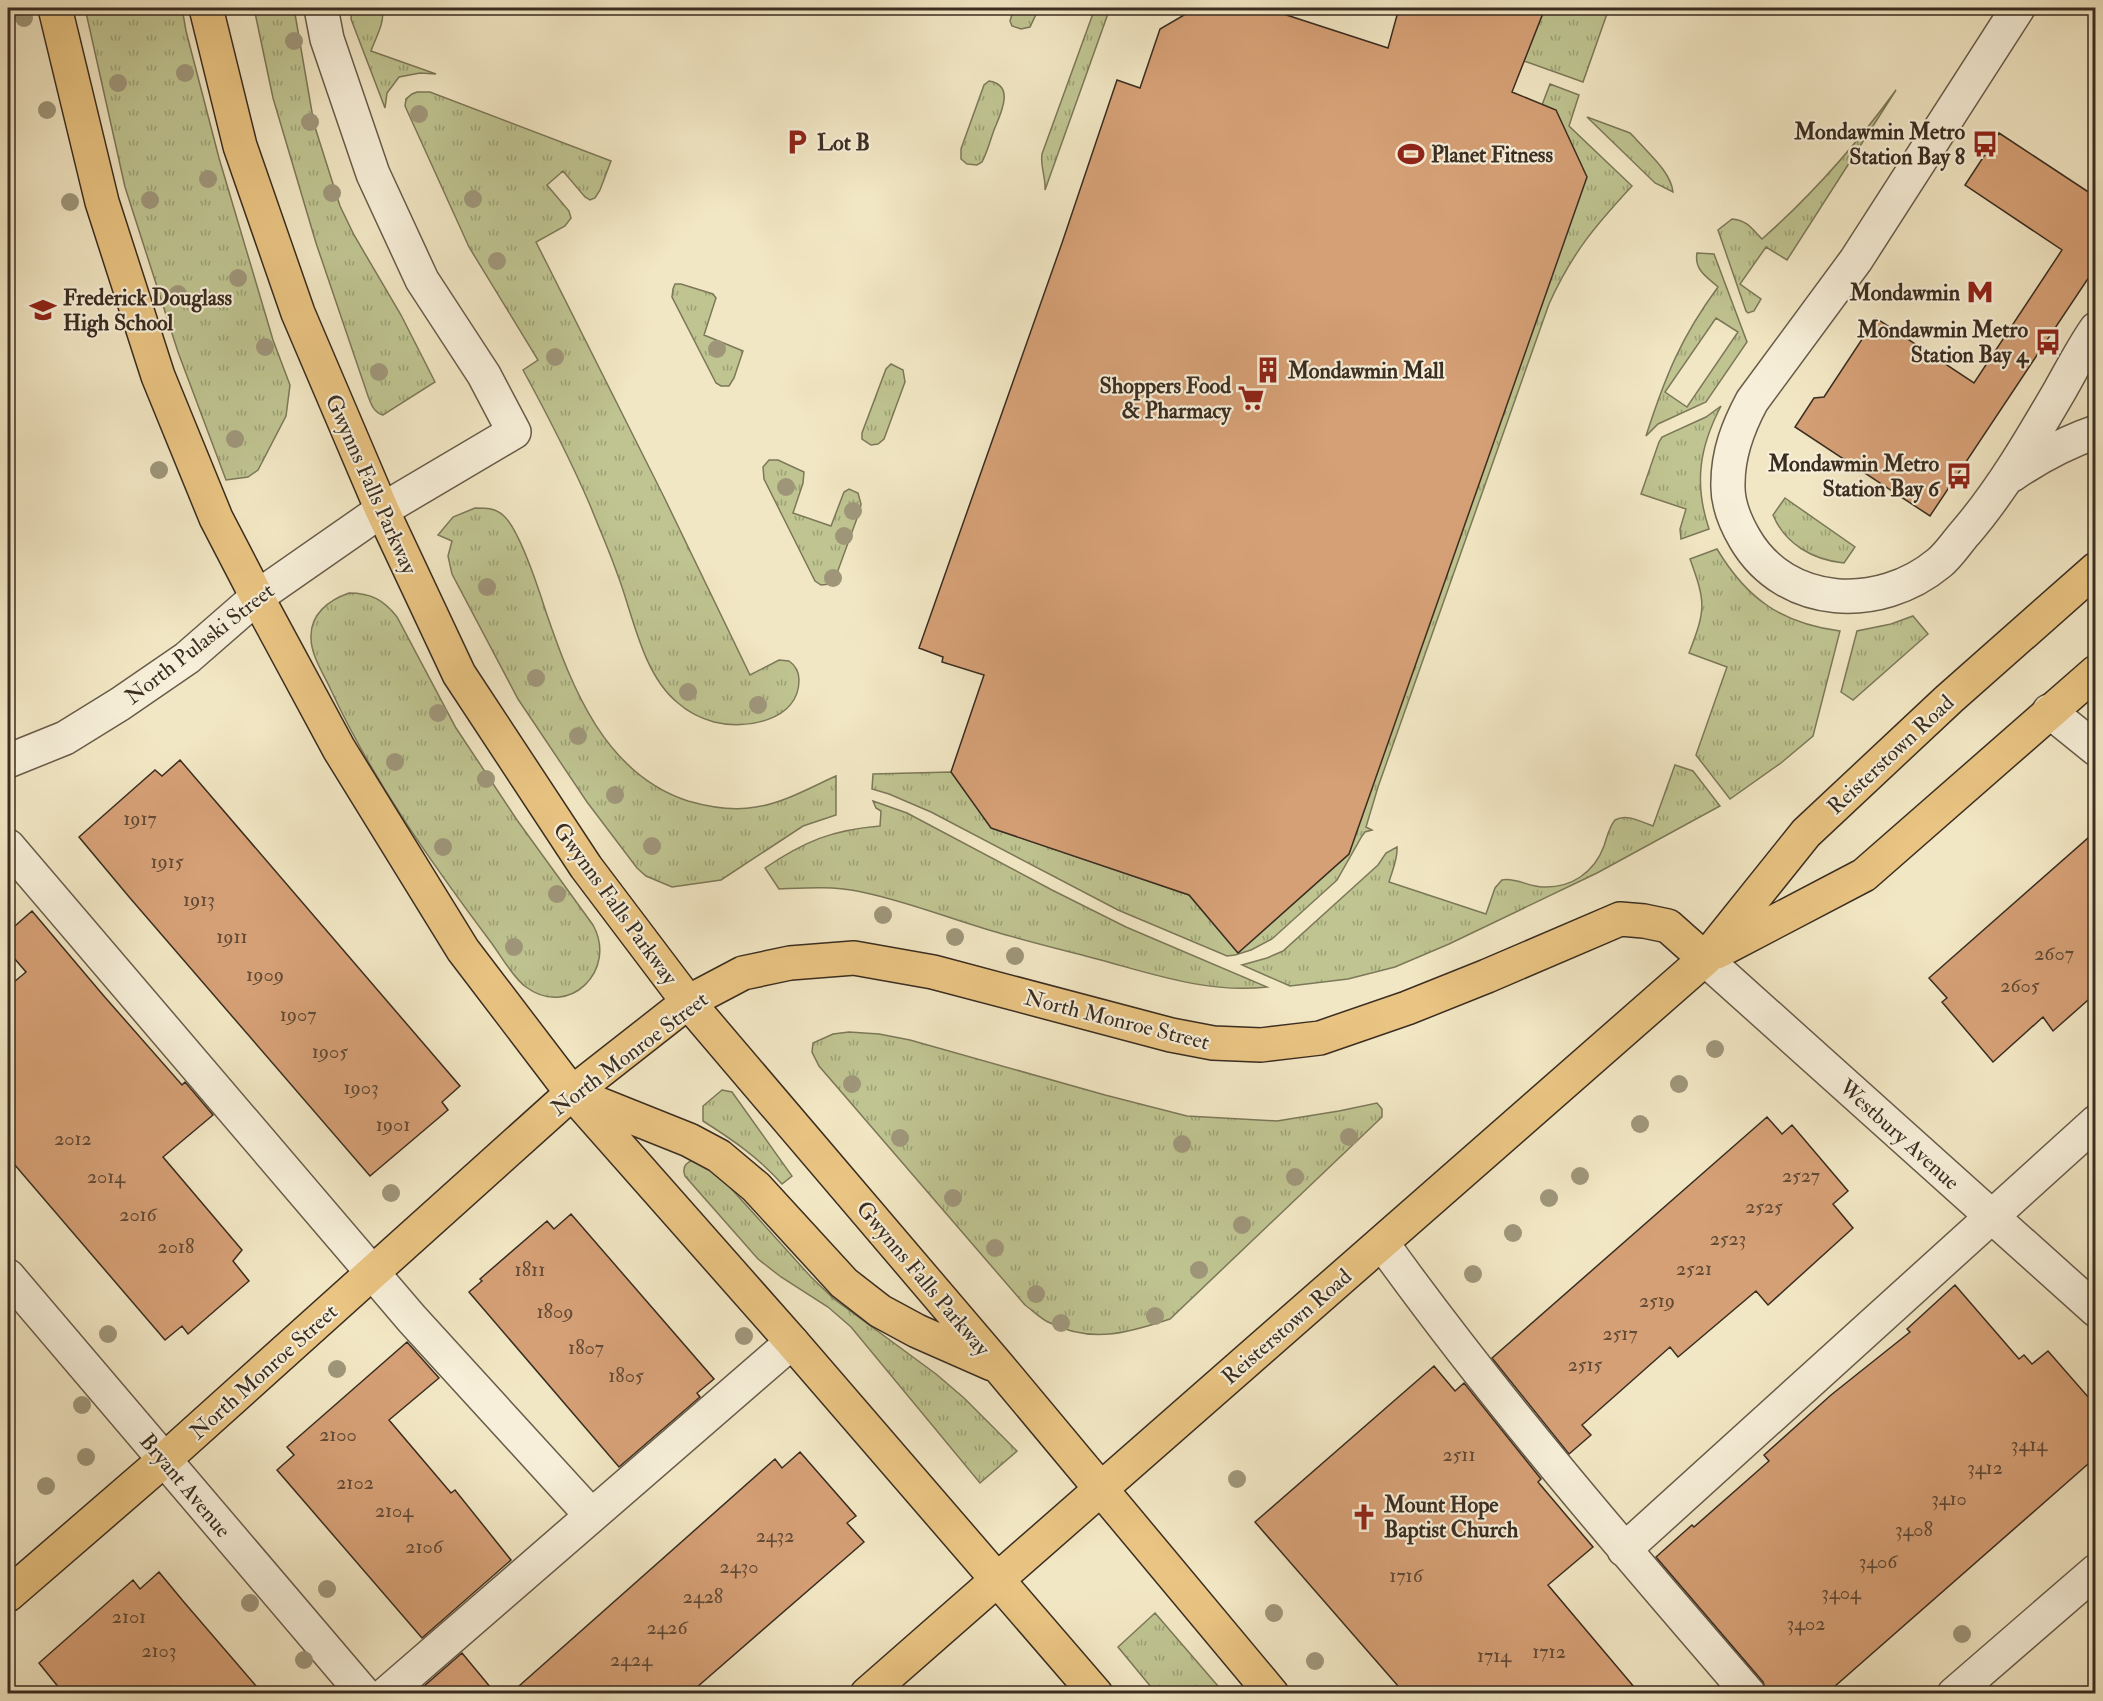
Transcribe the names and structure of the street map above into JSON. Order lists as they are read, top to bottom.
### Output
{
  "streets": {
    "main road": ["Gwynns Falls Parkway", "Reisterstown Road", "North Monroe Street"],
    "street": ["North Pulaski Street", "Westbury Avenue", "Bryant Avenue"]
  },
  "crossings": [
    ["Gwynns Falls Parkway", "North Pulaski Street"],
    ["Gwynns Falls Parkway", "Reisterstown Road"],
    ["Gwynns Falls Parkway", "North Monroe Street"],
    ["Reisterstown Road", "North Monroe Street"],
    ["Reisterstown Road", "Westbury Avenue"],
    ["North Monroe Street", "Westbury Avenue"],
    ["North Monroe Street", "Bryant Avenue"]
  ],
  "places": {
    "parking": ["Lot B"],
    "bus stop": ["Mondawmin Metro Station Bay 8", "Mondawmin Metro Station Bay 4", "Mondawmin Metro Station Bay 6"],
    "sports": ["Planet Fitness"],
    "metro station": ["Mondawmin"],
    "school or university": ["Frederick Douglass High School"],
    "building": ["Mondawmin Mall"],
    "supermarket": ["Shoppers Food & Pharmacy"],
    "church": ["Mount Hope Baptist Church"]
  },
  "house_numbers": [
    "1917",
    "1915",
    "1913",
    "1911",
    "2607",
    "1909",
    "2605",
    "1907",
    "1905",
    "1903",
    "1901",
    "2012",
    "2527",
    "2014",
    "2525",
    "2016",
    "2523",
    "2018",
    "2521",
    "1811",
    "2519",
    "1809",
    "2517",
    "1807",
    "2515",
    "1805",
    "2100",
    "3414",
    "2511",
    "3412",
    "2102",
    "3410",
    "2104",
    "3408",
    "2432",
    "2106",
    "3406",
    "2430",
    "1716",
    "3404",
    "2428",
    "2101",
    "3402",
    "2426",
    "2103",
    "1712",
    "1714",
    "2424"
  ]
}
